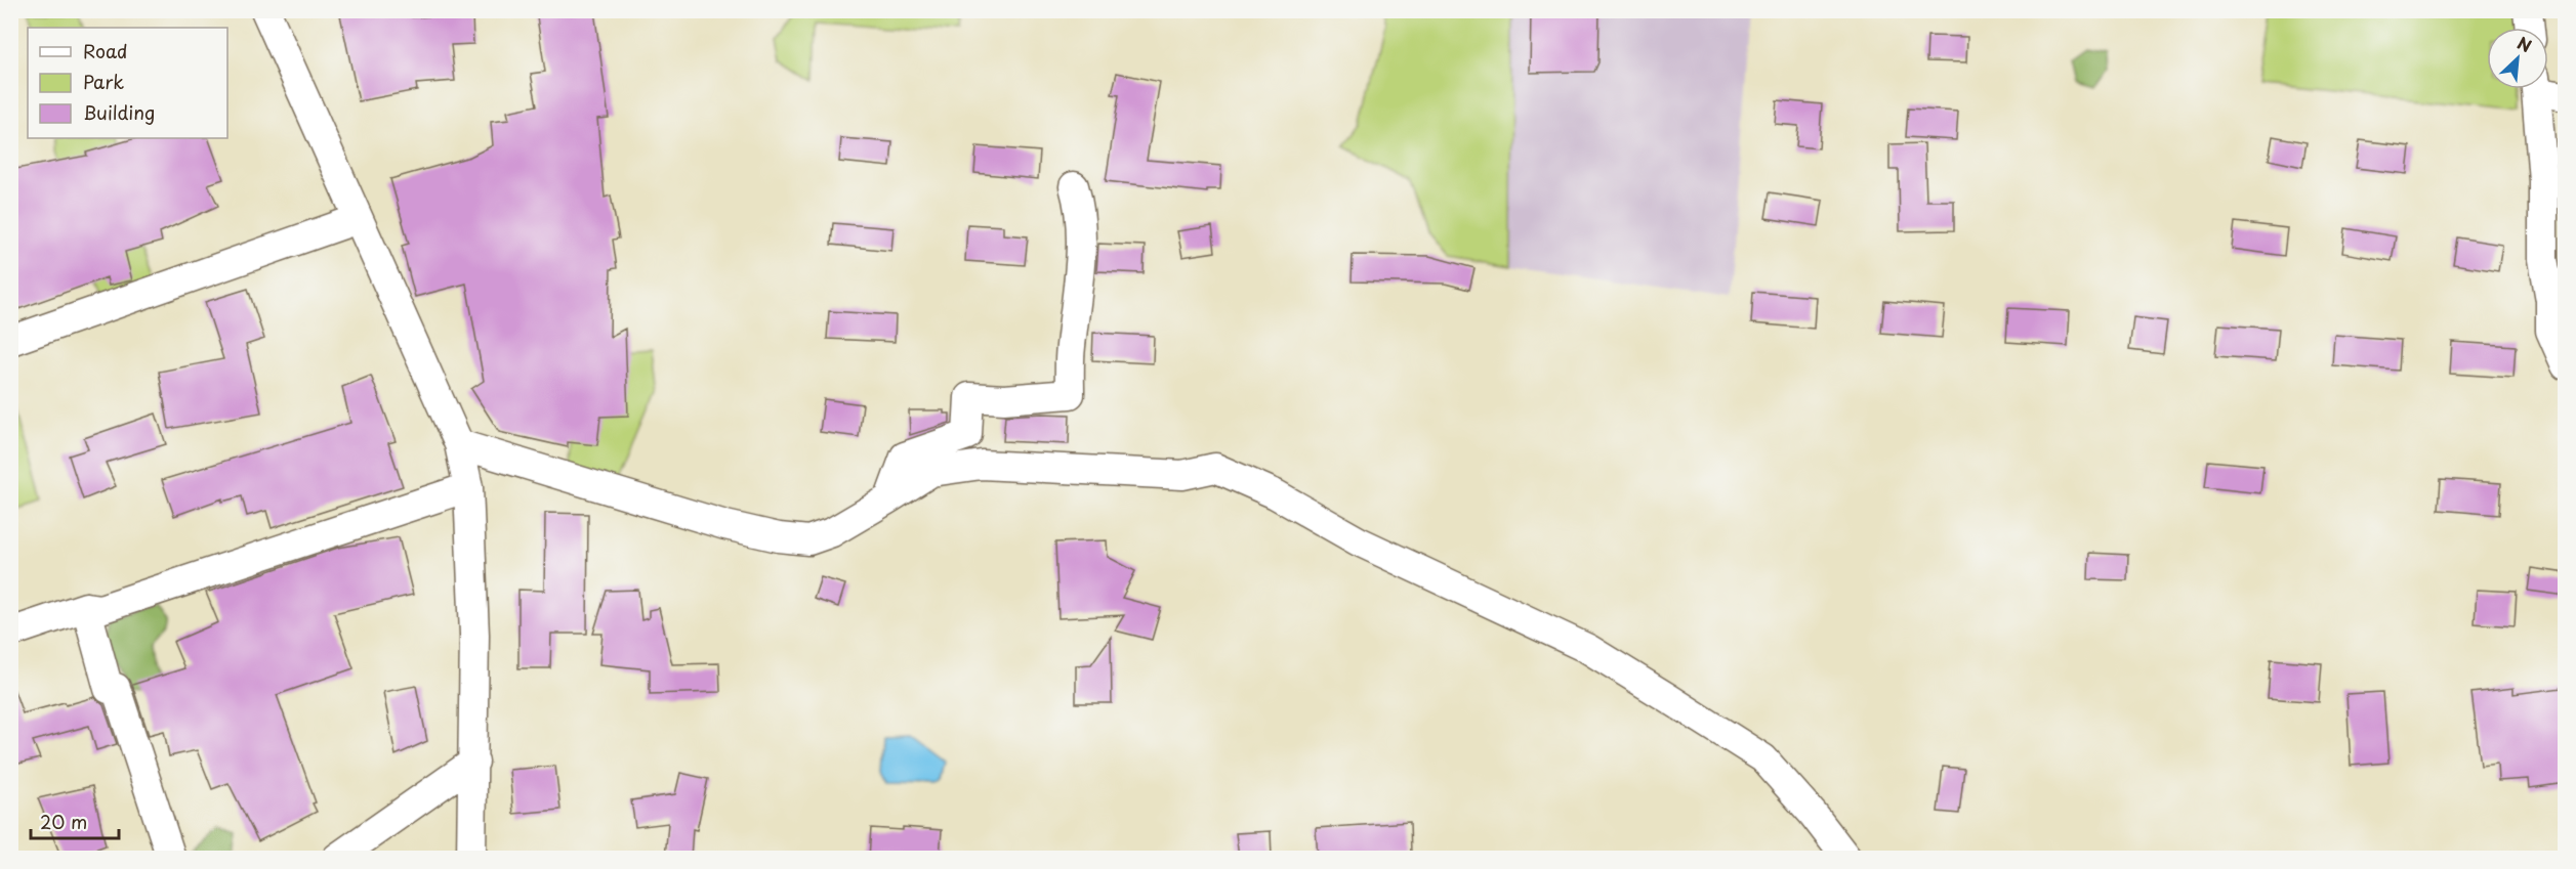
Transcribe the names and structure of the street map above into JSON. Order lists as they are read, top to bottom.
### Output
{
  "legend": ["Road", "Park", "Building"],
  "scale_bar": "20 m",
  "north": "top right"
}
